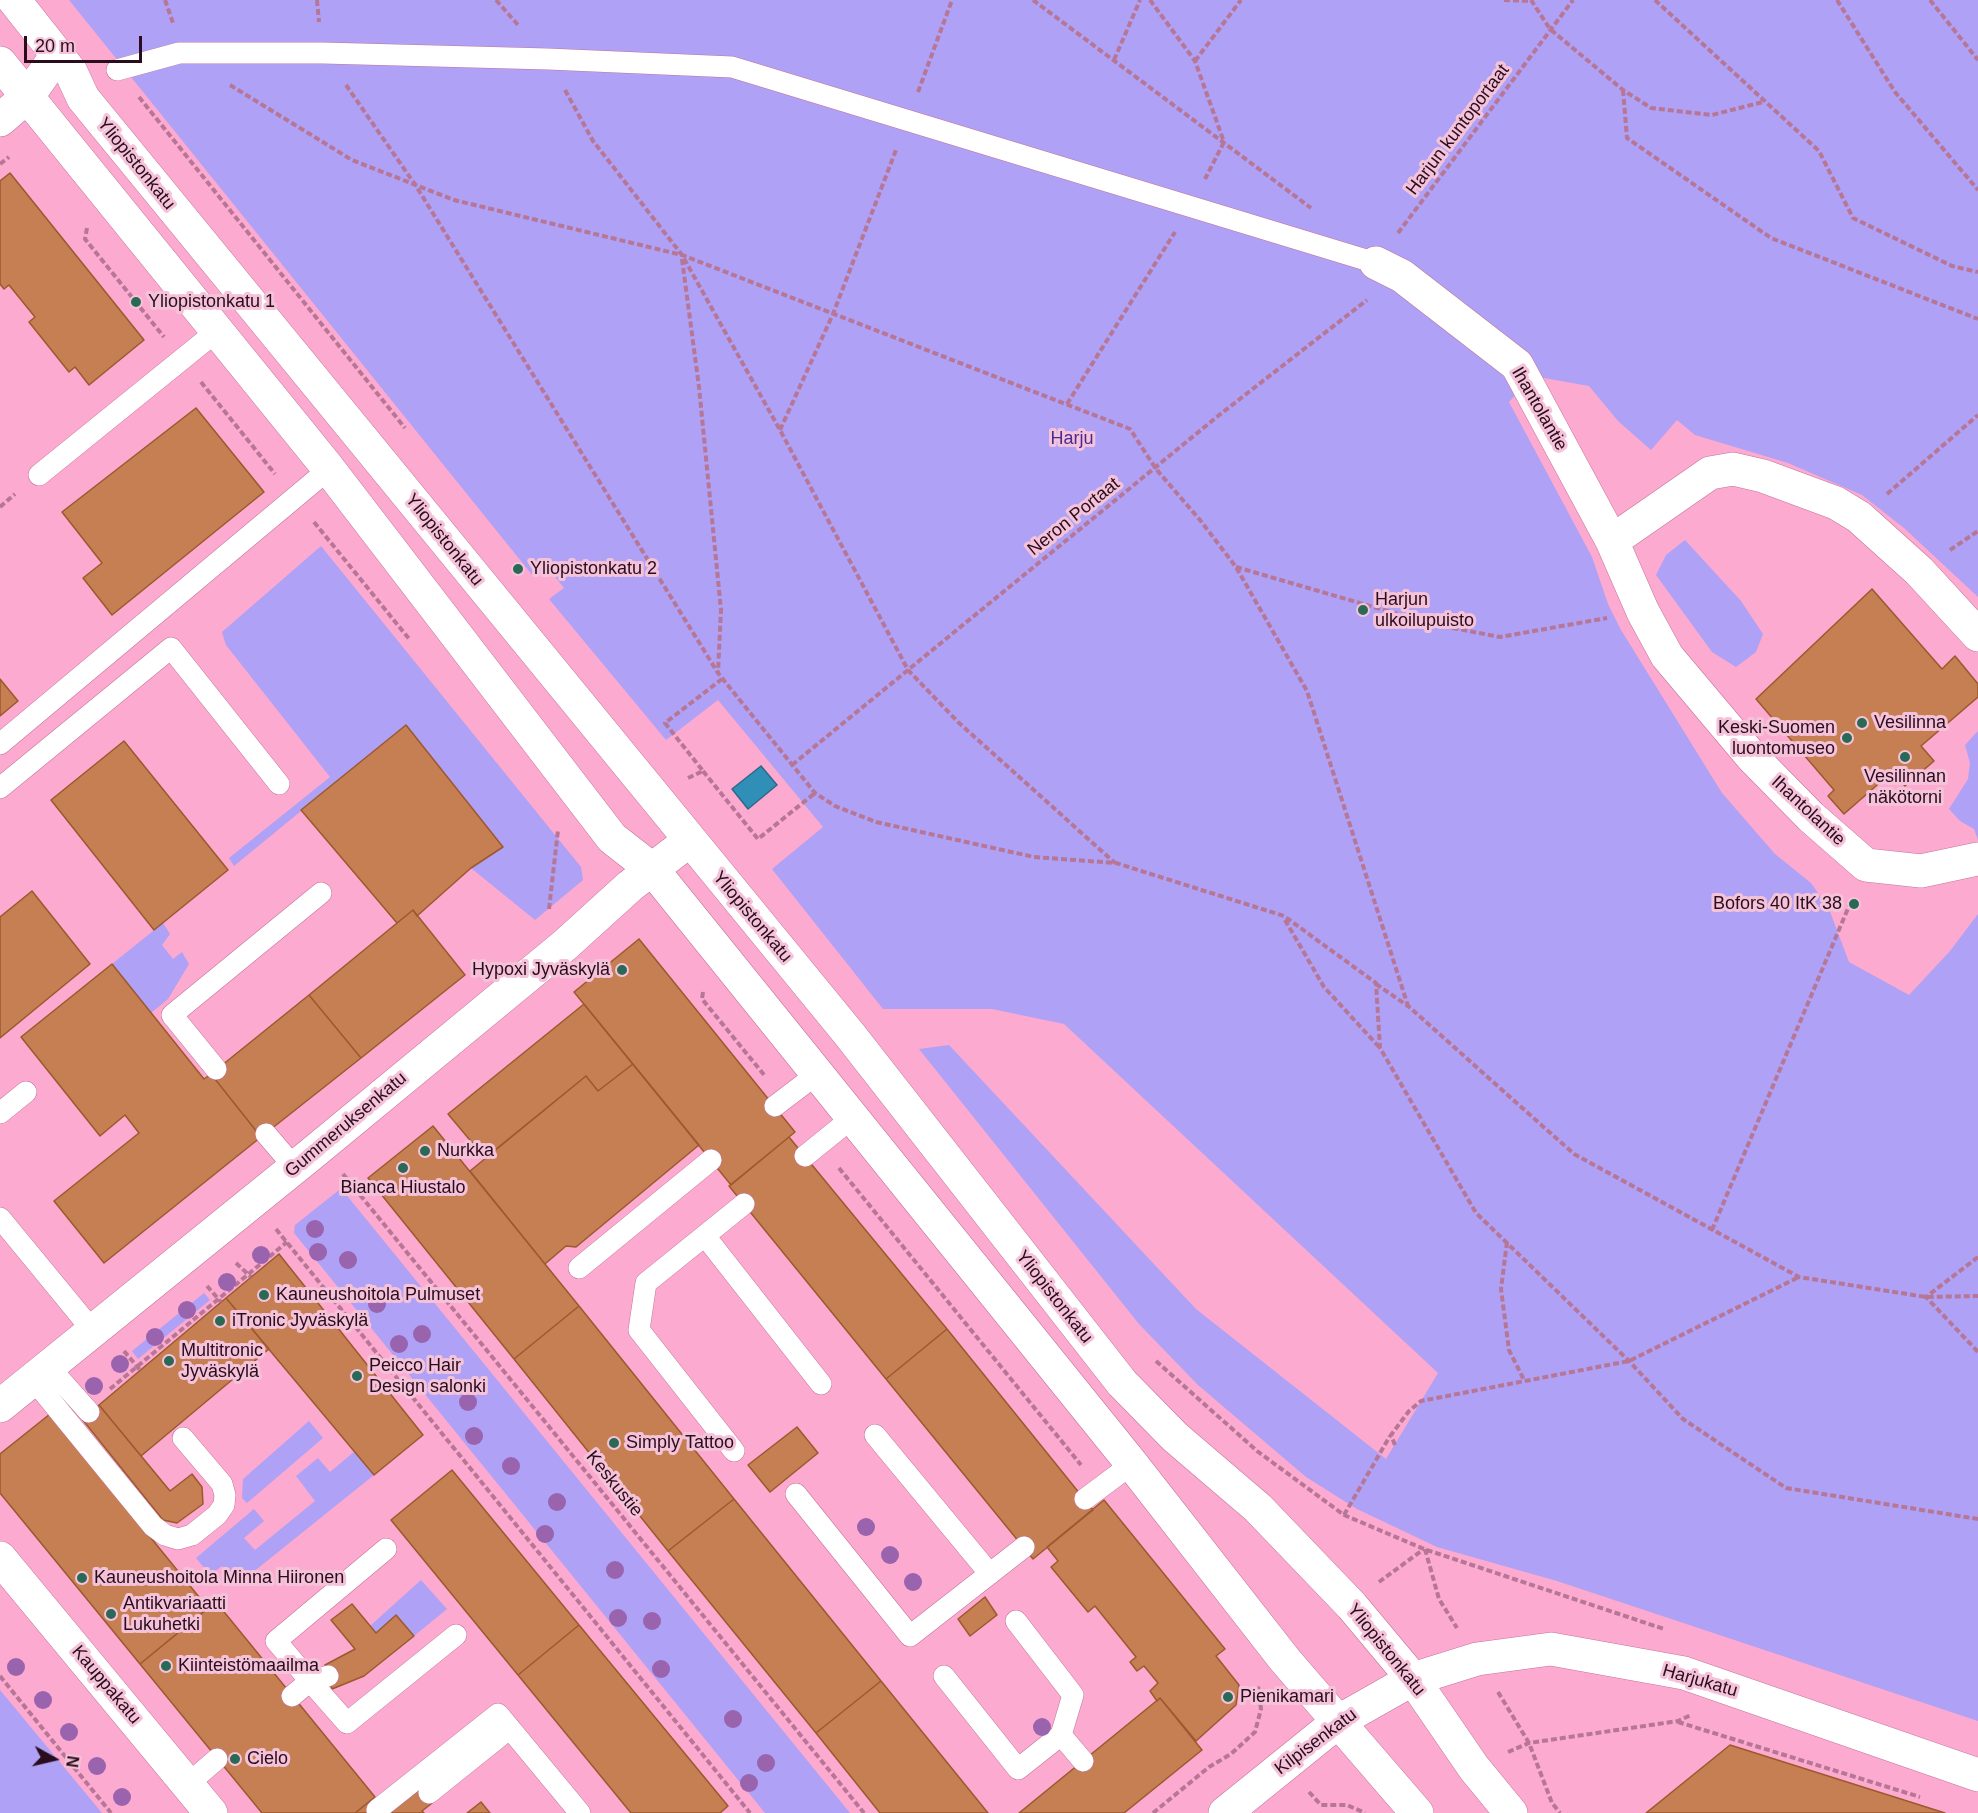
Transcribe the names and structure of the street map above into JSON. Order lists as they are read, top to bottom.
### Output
{
  "streets": {
    "main road": [
      "Yliopistonkatu",
      "Ihantolantie",
      "Gummeruksenkatu",
      "Harjukatu",
      "Kauppakatu",
      "Kilpisenkatu"
    ],
    "path": ["Harjun kuntoportaat", "Neron Portaat", "Keskustie"]
  },
  "crossings": [
    ["Yliopistonkatu", "Gummeruksenkatu"],
    ["Yliopistonkatu", "Harjukatu"],
    ["Yliopistonkatu", "Kilpisenkatu"],
    ["Ihantolantie", "Neron Portaat"],
    ["Harjukatu", "Kilpisenkatu"]
  ],
  "parks": ["Harju"],
  "places": [
    "Yliopistonkatu 1",
    "Yliopistonkatu 2",
    "Harjun ulkoilupuisto",
    "Vesilinna",
    "Keski-Suomen luontomuseo",
    "Vesilinnan näkötorni",
    "Bofors 40 ItK 38",
    "Hypoxi Jyväskylä",
    "Nurkka",
    "Bianca Hiustalo",
    "Kauneushoitola Pulmuset",
    "iTronic Jyväskylä",
    "Multitronic Jyväskylä",
    "Peicco Hair Design salonki",
    "Simply Tattoo",
    "Kauneushoitola Minna Hiironen",
    "Antikvariaatti Lukuhetki",
    "Kiinteistömaailma",
    "Pienikamari",
    "Cielo"
  ],
  "scale_bar": "20 m",
  "north": "right"
}
